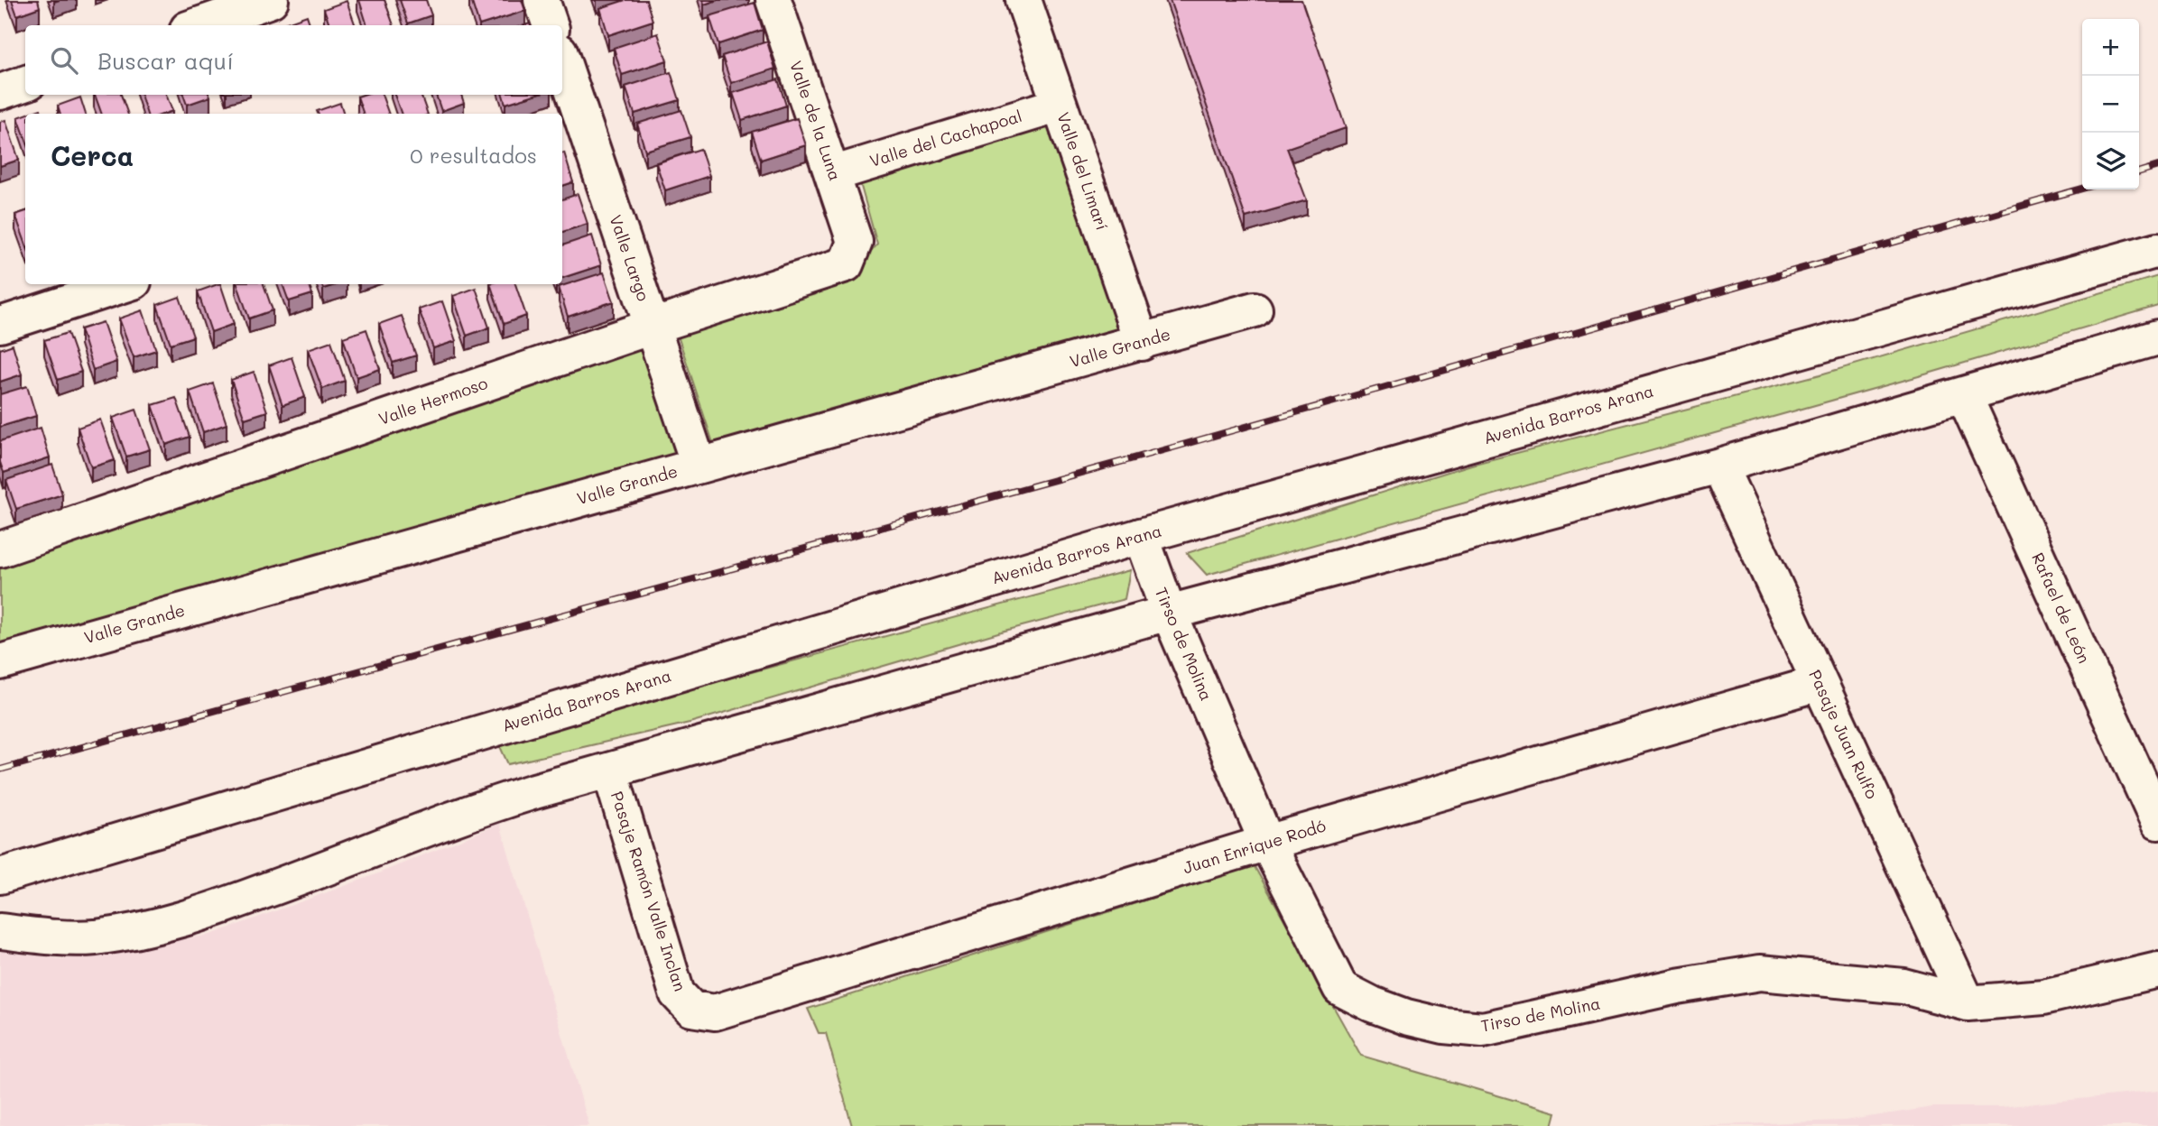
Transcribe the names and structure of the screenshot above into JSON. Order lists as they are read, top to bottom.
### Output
{
  "streets": {
    "street": [
      "Valle de la Luna",
      "Valle del Cachapoal",
      "Valle del Limarí",
      "Valle Largo",
      "Valle Grande",
      "Valle Hermoso",
      "Avenida Barros Arana",
      "Rafael de León",
      "Tirso de Molina",
      "Pasaje Juan Rulfo",
      "Juan Enrique Rodó",
      "Pasaje Ramón Valle Inclan"
    ]
  },
  "crossings": [
    ["Valle de la Luna", "Valle del Cachapoal"],
    ["Valle de la Luna", "Valle Hermoso"],
    ["Valle del Cachapoal", "Valle del Limarí"],
    ["Valle del Limarí", "Valle Grande"],
    ["Valle Largo", "Valle Grande"],
    ["Valle Largo", "Valle Hermoso"],
    ["Avenida Barros Arana", "Tirso de Molina"],
    ["Tirso de Molina", "Pasaje Juan Rulfo"],
    ["Tirso de Molina", "Juan Enrique Rodó"],
    ["Pasaje Juan Rulfo", "Juan Enrique Rodó"],
    ["Juan Enrique Rodó", "Pasaje Ramón Valle Inclan"]
  ],
  "page": {
    "map_buttons": ["+", "−"],
    "search": "Buscar aquí",
    "heading": ["Cerca", "0 resultados"]
  }
}
